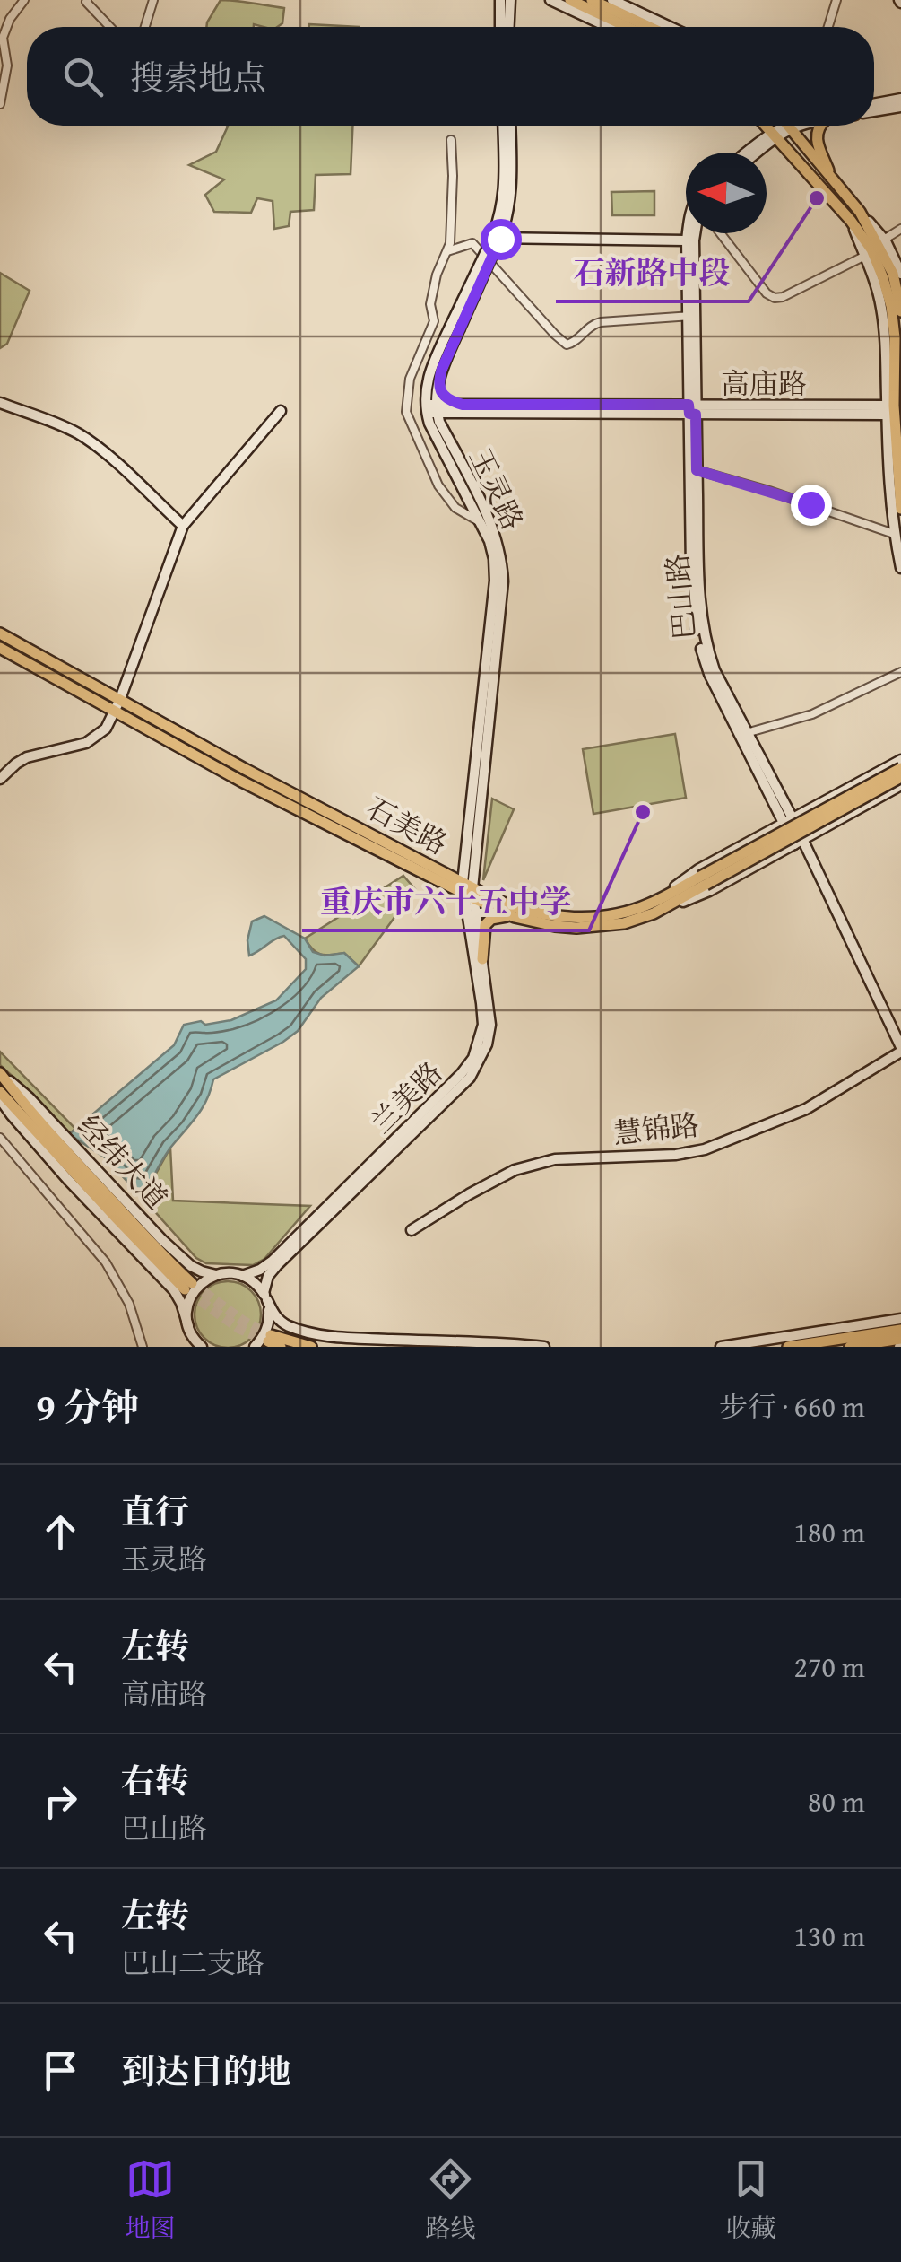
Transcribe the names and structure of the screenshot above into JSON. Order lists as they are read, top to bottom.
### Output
{
  "streets": {
    "main road": ["石美路", "经纬大道"],
    "street": [
      "高庙路",
      "玉灵路",
      "巴山路",
      "兰美路",
      "慧锦路"
    ]
  },
  "crossings": [
    ["高庙路", "玉灵路"],
    ["高庙路", "巴山路"],
    ["玉灵路", "石美路"],
    ["玉灵路", "兰美路"],
    ["巴山路", "慧锦路"],
    ["石美路", "兰美路"]
  ],
  "places": ["石新路中段", "重庆市六十五中学"],
  "north": "left",
  "page": {
    "search": "搜索地点",
    "heading": ["9 分钟", "步行 · 660 m"],
    "list": [
      ["直行", "玉灵路", "180 m"],
      ["左转", "高庙路", "270 m"],
      ["右转", "巴山路", "80 m"],
      ["左转", "巴山二支路", "130 m"],
      "到达目的地"
    ],
    "nav": ["地图", "路线", "收藏"]
  }
}
